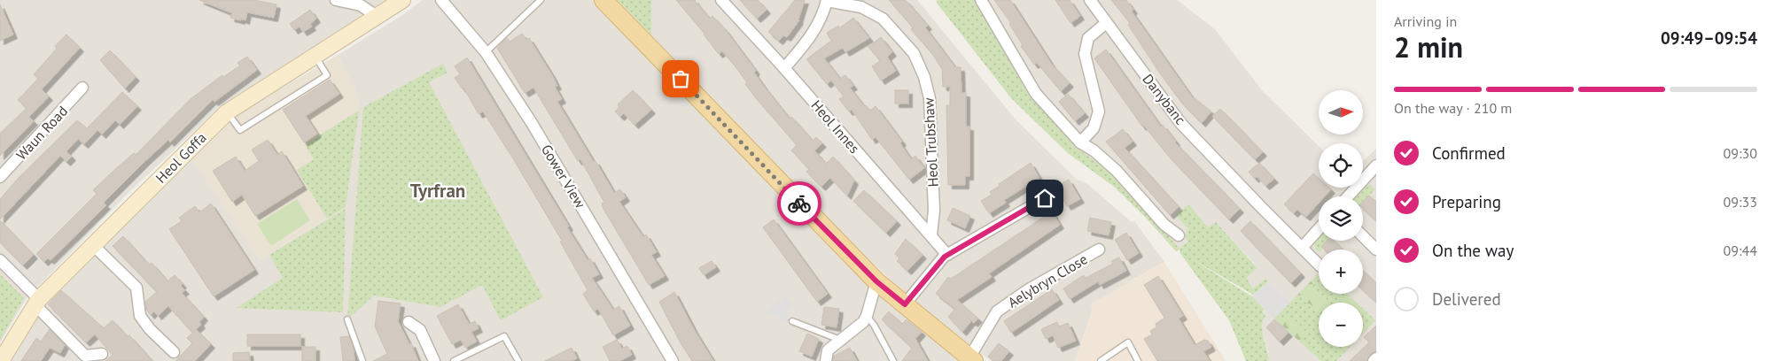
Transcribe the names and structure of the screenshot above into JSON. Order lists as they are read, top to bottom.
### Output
{
  "streets": {
    "street": [
      "Danybanc",
      "Heol Innes",
      "Waun Road",
      "Heol Trubshaw",
      "Heol Goffa",
      "Gower View",
      "Aelybryn Close"
    ]
  },
  "crossings": [
    ["Heol Innes", "Heol Trubshaw"]
  ],
  "districts": ["Tyrfran"],
  "north": "right",
  "page": {
    "heading": ["2 min", "Arriving in", "09:49–09:54"],
    "bar": "On the way · 210 m",
    "map_buttons": ["+", "−"],
    "list": [
      ["Confirmed", "09:30"],
      ["Preparing", "09:33"],
      ["On the way", "09:44"],
      "Delivered"
    ]
  }
}
